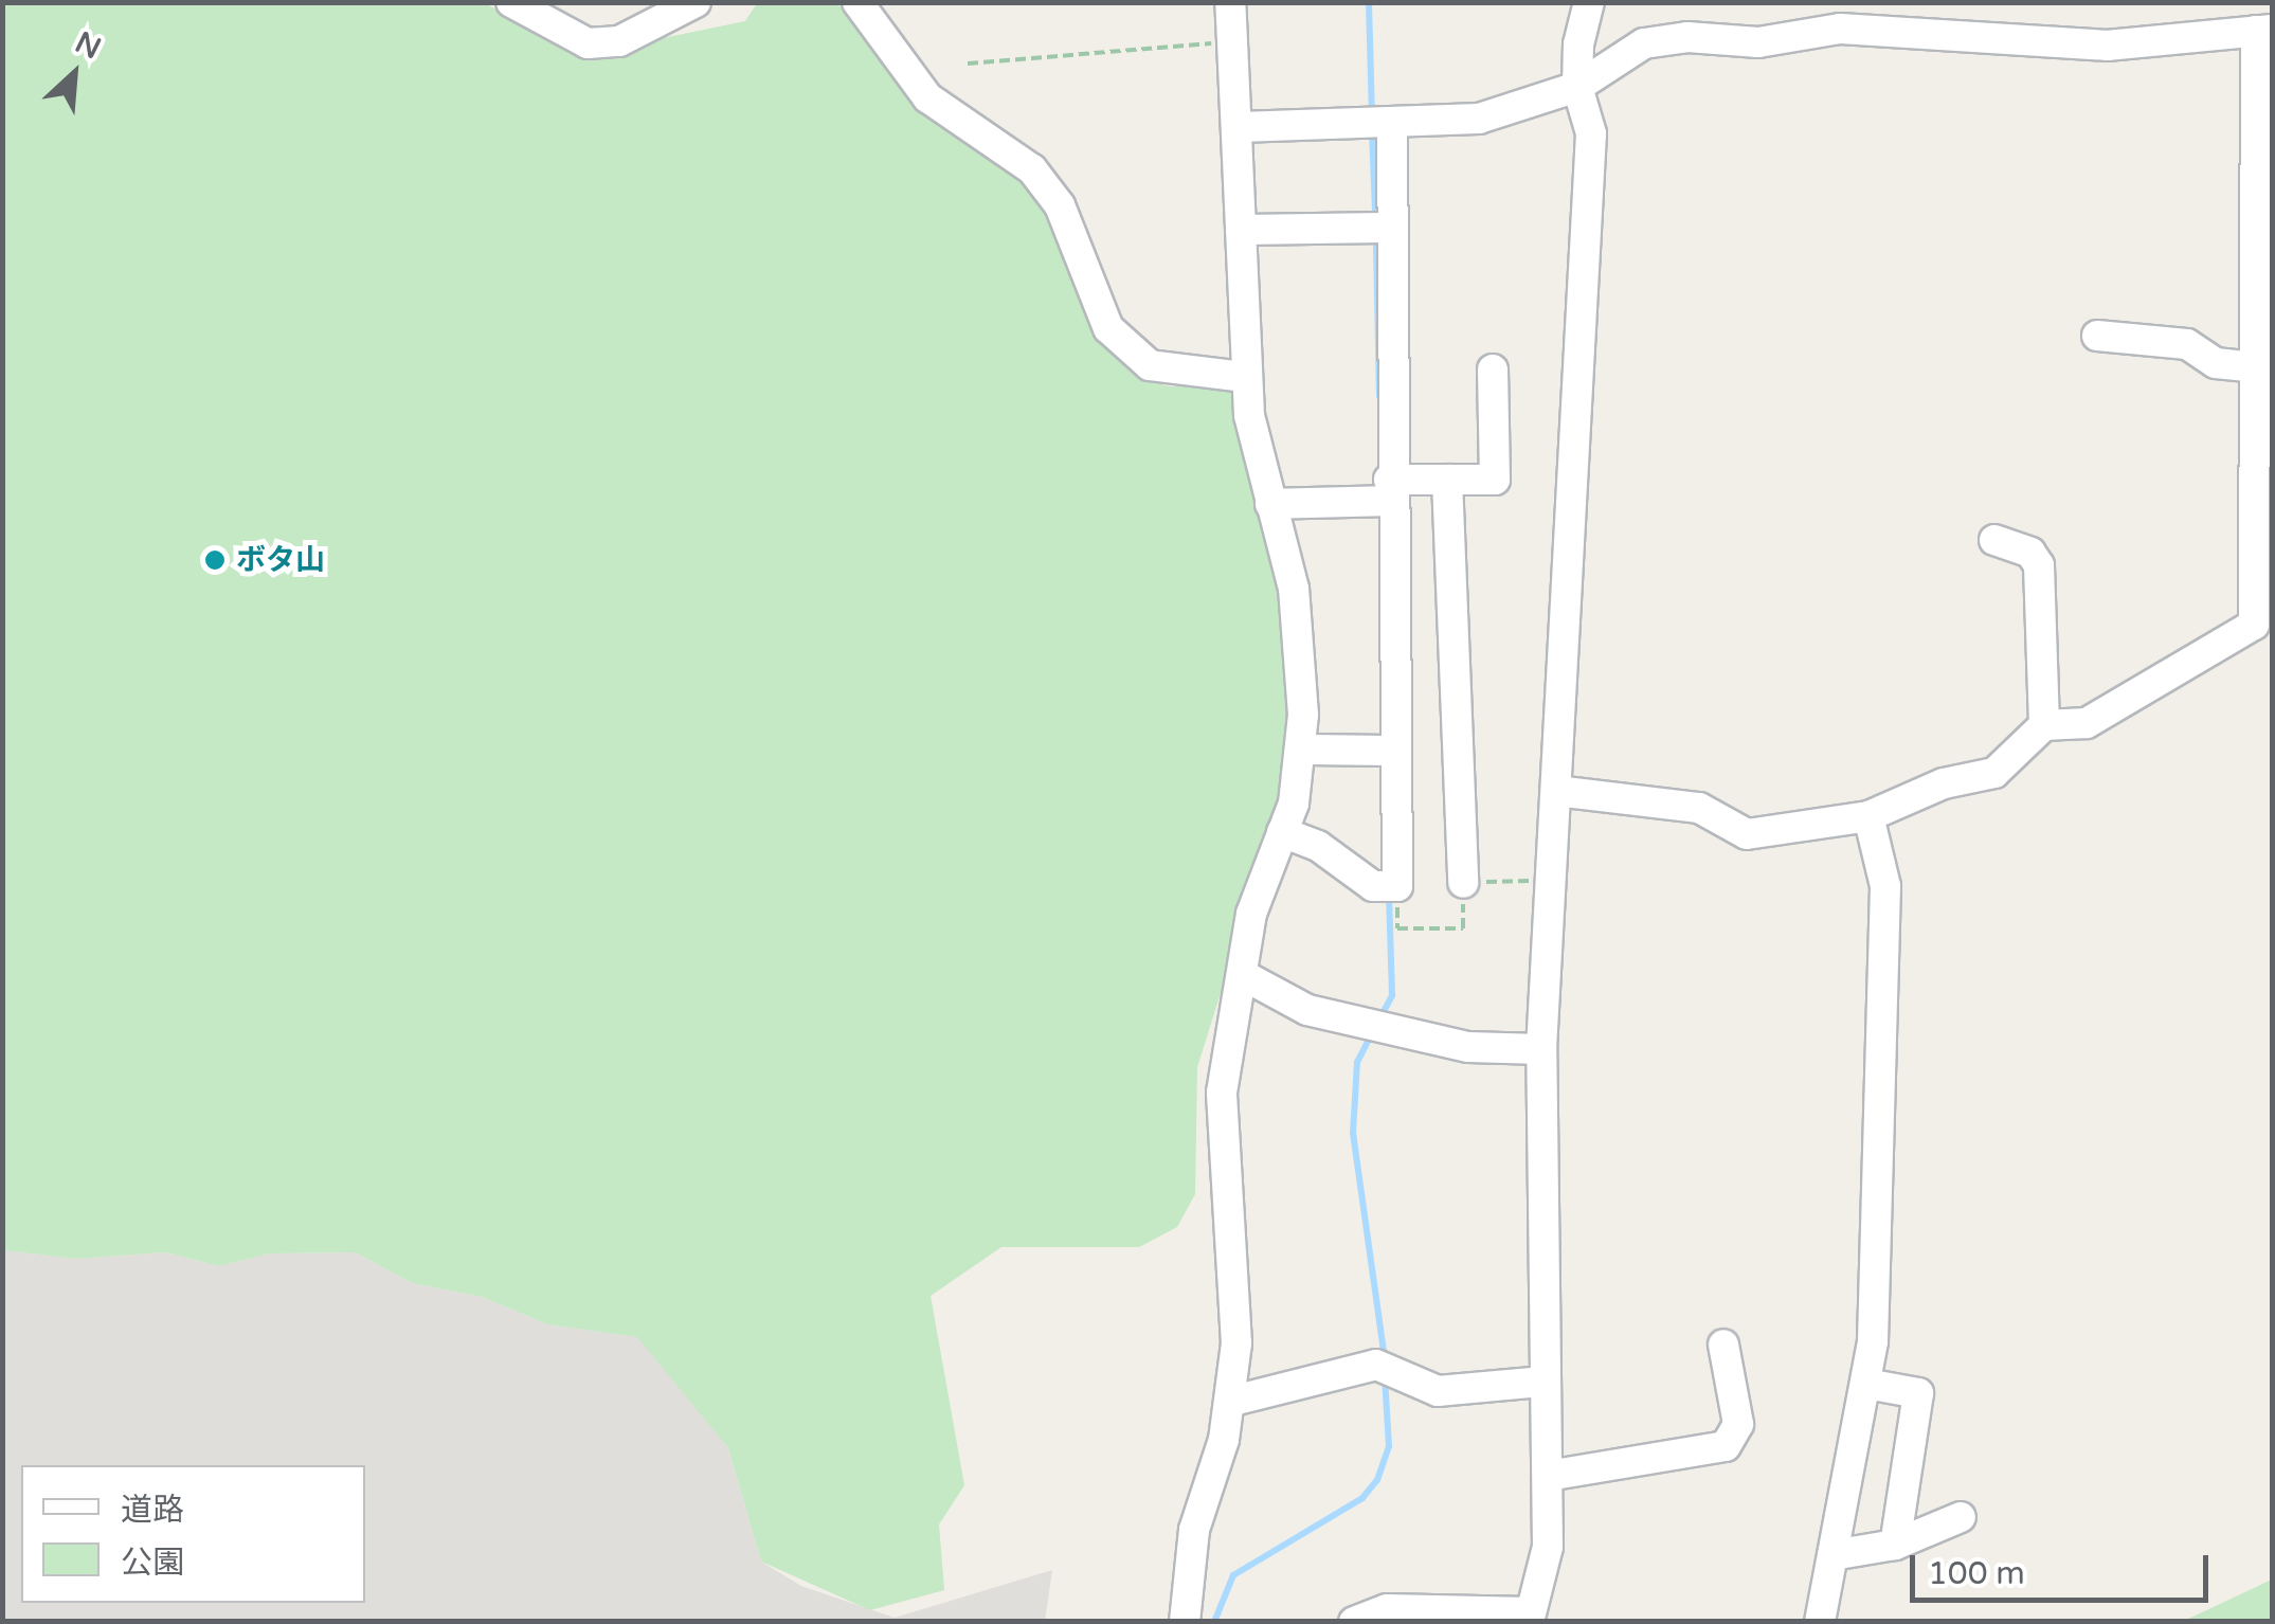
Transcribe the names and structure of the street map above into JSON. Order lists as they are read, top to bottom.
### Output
{
  "places": ["ボタ山"],
  "legend": ["道路", "公園"],
  "scale_bar": "100 m",
  "north": "top right"
}
